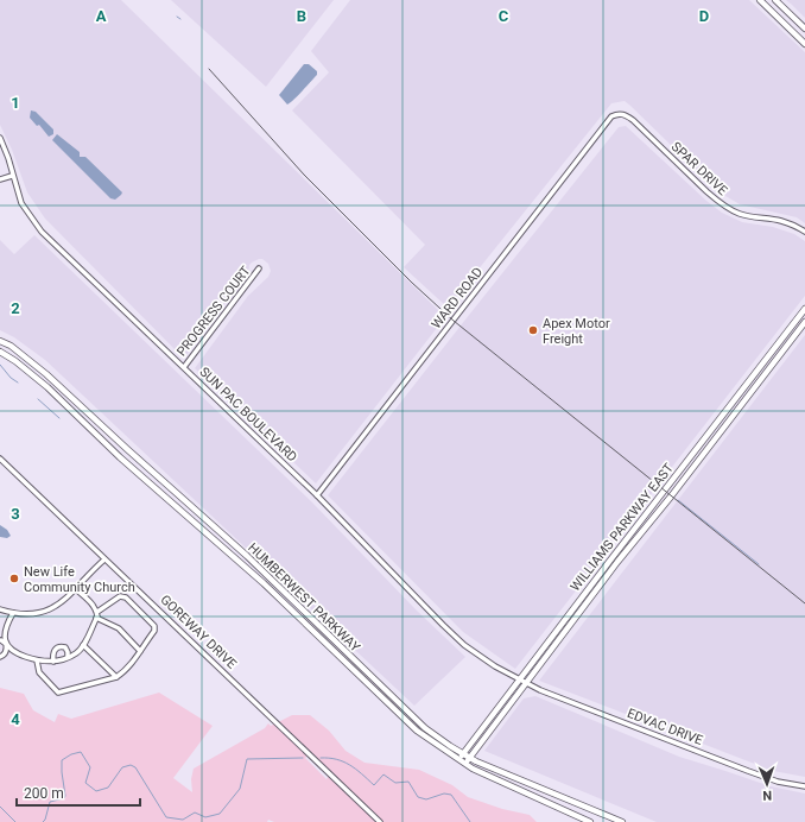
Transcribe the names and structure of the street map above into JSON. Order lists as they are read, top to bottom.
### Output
{
  "streets": {
    "main road": ["WILLIAMS PARKWAY EAST", "HUMBERWEST PARKWAY"],
    "street": [
      "SPAR DRIVE",
      "WARD ROAD",
      "PROGRESS COURT",
      "SUN PAC BOULEVARD",
      "GOREWAY DRIVE",
      "EDVAC DRIVE"
    ]
  },
  "crossings": [
    ["SPAR DRIVE", "WARD ROAD"],
    ["WARD ROAD", "SUN PAC BOULEVARD"],
    ["PROGRESS COURT", "SUN PAC BOULEVARD"],
    ["SUN PAC BOULEVARD", "WILLIAMS PARKWAY EAST"],
    ["SUN PAC BOULEVARD", "EDVAC DRIVE"],
    ["WILLIAMS PARKWAY EAST", "HUMBERWEST PARKWAY"],
    ["WILLIAMS PARKWAY EAST", "EDVAC DRIVE"]
  ],
  "places": ["Apex Motor Freight", "New Life Community Church"],
  "scale_bar": "200 m",
  "north": "bottom",
  "grid": {
    "columns": [
      "A",
      "B",
      "C",
      "D"
    ],
    "rows": [
      "1",
      "2",
      "3",
      "4"
    ]
  }
}
